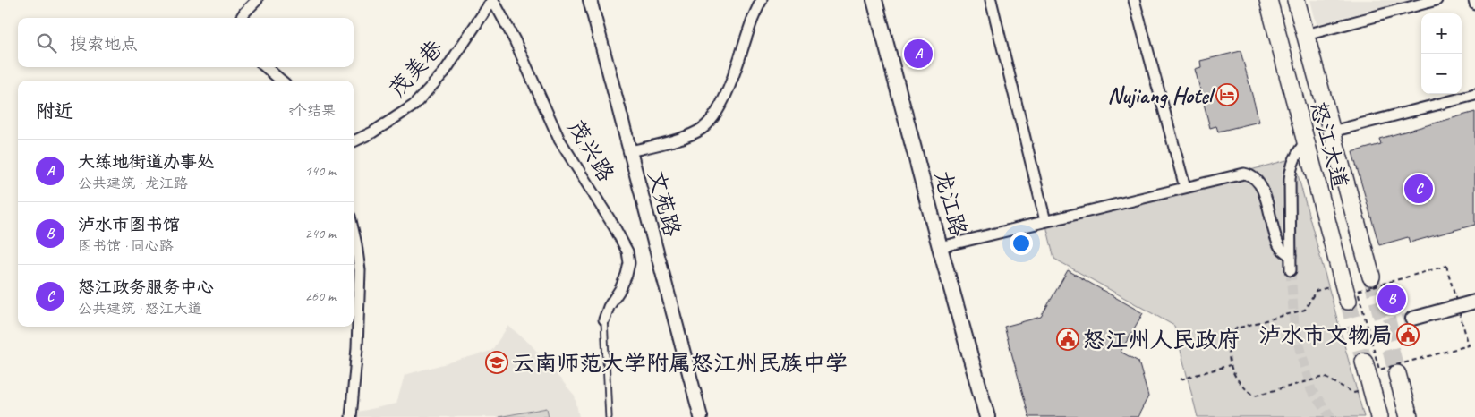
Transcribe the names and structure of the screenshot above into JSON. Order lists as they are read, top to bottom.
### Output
{
  "streets": {
    "main road": ["怒江大道", "龙江路"],
    "street": ["茂美巷", "茂兴路", "文苑路"]
  },
  "crossings": [
    ["茂美巷", "茂兴路"]
  ],
  "places": {
    "hotel": ["Nujiang Hotel"],
    "public building": ["泸水市文物局", "怒江州人民政府"],
    "school or university": ["云南师范大学附属怒江州民族中学"]
  },
  "page": {
    "map_buttons": ["+", "−"],
    "search": "搜索地点",
    "pins": ["A", "C", "B"],
    "heading": ["附近", "3个结果"],
    "list": [
      {
        "mark": "A",
        "name": "大练地街道办事处",
        "note": "公共建筑 · 龙江路",
        "value": "140 m"
      },
      {
        "mark": "B",
        "name": "泸水市图书馆",
        "note": "图书馆 · 同心路",
        "value": "240 m"
      },
      {
        "mark": "C",
        "name": "怒江政务服务中心",
        "note": "公共建筑 · 怒江大道",
        "value": "260 m"
      }
    ]
  }
}
